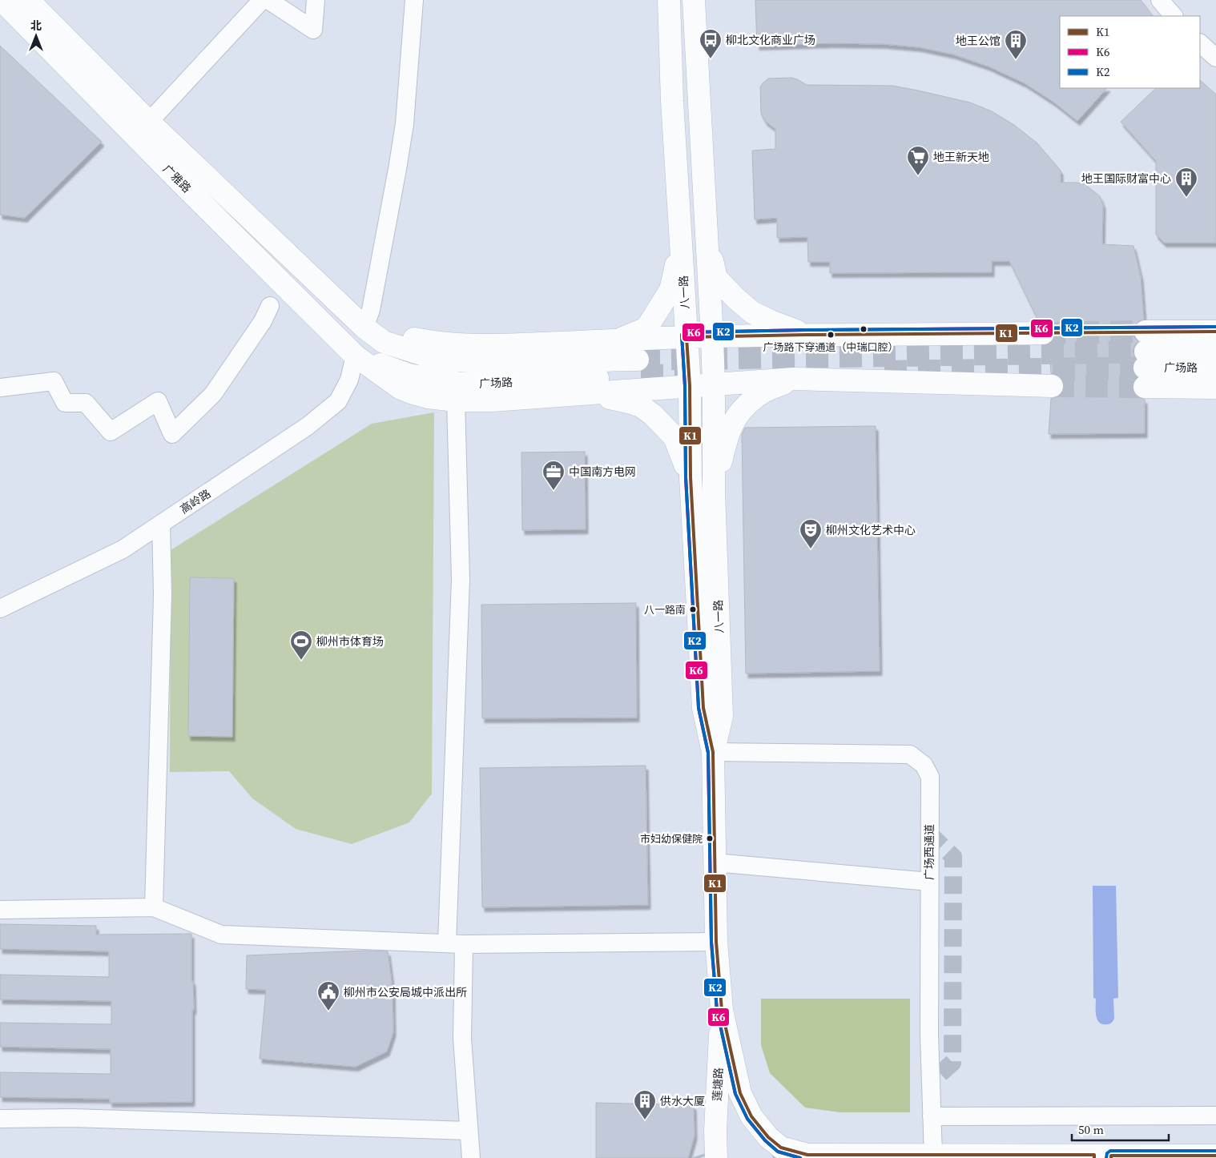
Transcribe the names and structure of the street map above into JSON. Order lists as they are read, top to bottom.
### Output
{
  "streets": {
    "main road": [
      "广雅路",
      "八一路",
      "广场路",
      "莲塘路"
    ],
    "street": ["高岭路", "广场西通道"]
  },
  "crossings": [
    ["广雅路", "广场路"],
    ["广雅路", "高岭路"],
    ["八一路", "广场西通道"],
    ["八一路", "莲塘路"],
    ["广场路", "高岭路"]
  ],
  "places": {
    "bus stop": ["柳北文化商业广场"],
    "building": ["地王公馆", "地王国际财富中心", "供水大厦"],
    "supermarket": ["地王新天地"],
    "other": ["广场路下穿通道（中瑞口腔）", "八一路南", "市妇幼保健院"],
    "office": ["中国南方电网"],
    "theatre": ["柳州文化艺术中心"],
    "sports": ["柳州市体育场"],
    "public building": ["柳州市公安局城中派出所"]
  },
  "lines": ["transit line K6", "transit line K2", "transit line K1"],
  "legend": ["K1", "K6", "K2"],
  "scale_bar": "50 m",
  "north": "top"
}
